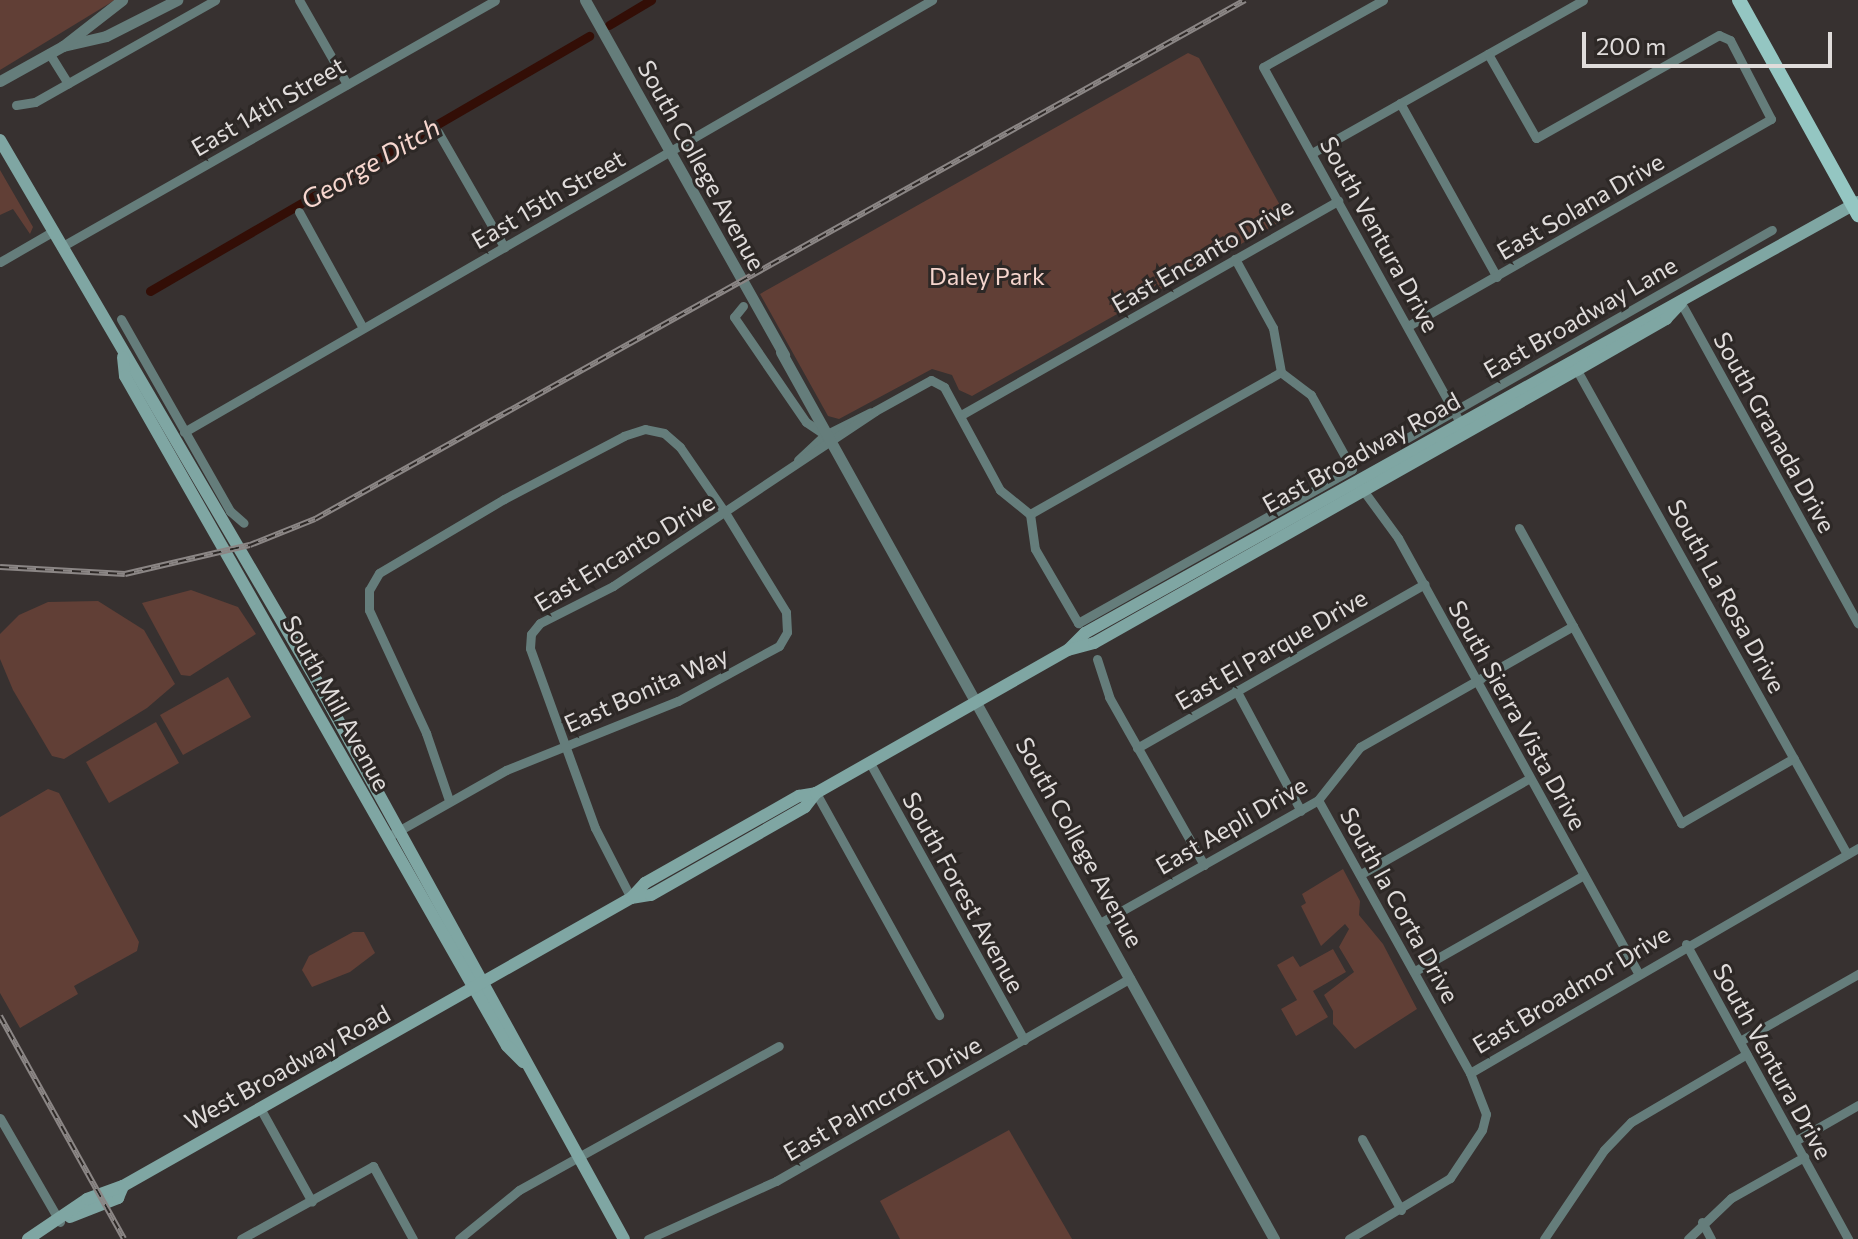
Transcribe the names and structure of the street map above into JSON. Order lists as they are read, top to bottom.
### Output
{
  "streets": {
    "main road": ["East Broadway Road", "South Mill Avenue", "West Broadway Road"],
    "street": [
      "East 14th Street",
      "South College Avenue",
      "East 15th Street",
      "East Solana Drive",
      "South Ventura Drive",
      "East Encanto Drive",
      "East Broadway Lane",
      "South Granada Drive",
      "South La Rosa Drive",
      "East El Parque Drive",
      "East Bonita Way",
      "South Sierra Vista Drive",
      "East Aepli Drive",
      "South Forest Avenue",
      "South la Corta Drive",
      "East Broadmor Drive",
      "East Palmcroft Drive"
    ]
  },
  "crossings": [
    ["East 14th Street", "South Mill Avenue"],
    ["South College Avenue", "East 15th Street"],
    ["South College Avenue", "East Encanto Drive"],
    ["South College Avenue", "East Broadway Road"],
    ["South College Avenue", "East Aepli Drive"],
    ["South College Avenue", "East Palmcroft Drive"],
    ["East Solana Drive", "South Ventura Drive"],
    ["South Ventura Drive", "East Encanto Drive"],
    ["South Ventura Drive", "East Broadway Lane"],
    ["South Ventura Drive", "East Broadway Road"],
    ["South Ventura Drive", "East Broadmor Drive"],
    ["East Encanto Drive", "East Bonita Way"],
    ["East Broadway Lane", "East Broadway Road"],
    ["South Granada Drive", "East Broadway Road"],
    ["East Broadway Road", "South La Rosa Drive"],
    ["East Broadway Road", "South Mill Avenue"],
    ["East Broadway Road", "South Sierra Vista Drive"],
    ["East Broadway Road", "South Forest Avenue"],
    ["East Broadway Road", "West Broadway Road"],
    ["South La Rosa Drive", "East Broadmor Drive"],
    ["East El Parque Drive", "South Sierra Vista Drive"],
    ["East El Parque Drive", "South la Corta Drive"],
    ["East Bonita Way", "South Mill Avenue"],
    ["South Mill Avenue", "West Broadway Road"],
    ["South Sierra Vista Drive", "East Aepli Drive"],
    ["South Sierra Vista Drive", "East Broadmor Drive"],
    ["East Aepli Drive", "South la Corta Drive"],
    ["South Forest Avenue", "East Palmcroft Drive"],
    ["South la Corta Drive", "East Broadmor Drive"]
  ],
  "water": ["George Ditch"],
  "parks": ["Daley Park"],
  "scale_bar": "200 m"
}
